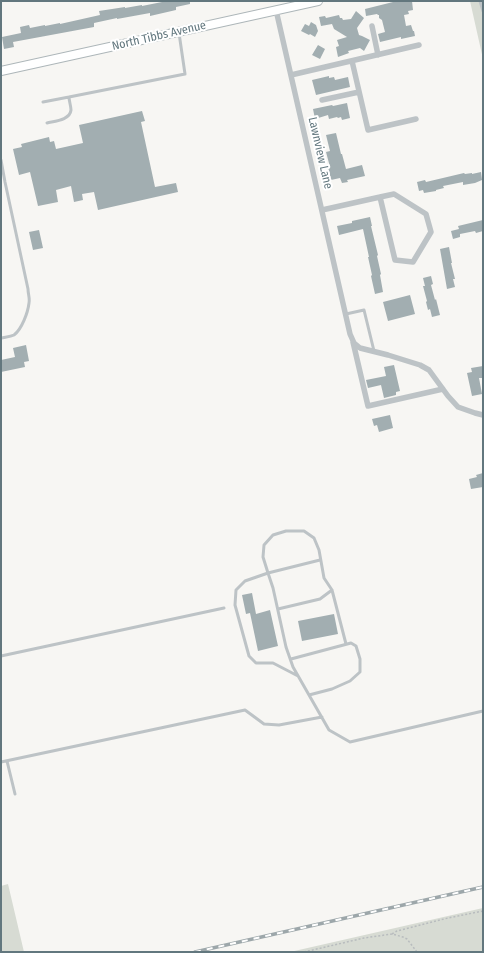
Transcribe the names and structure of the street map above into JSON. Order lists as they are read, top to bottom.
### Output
{
  "streets": {
    "street": ["North Tibbs Avenue", "Lawnview Lane"]
  },
  "crossings": [
    ["North Tibbs Avenue", "Lawnview Lane"]
  ]
}
